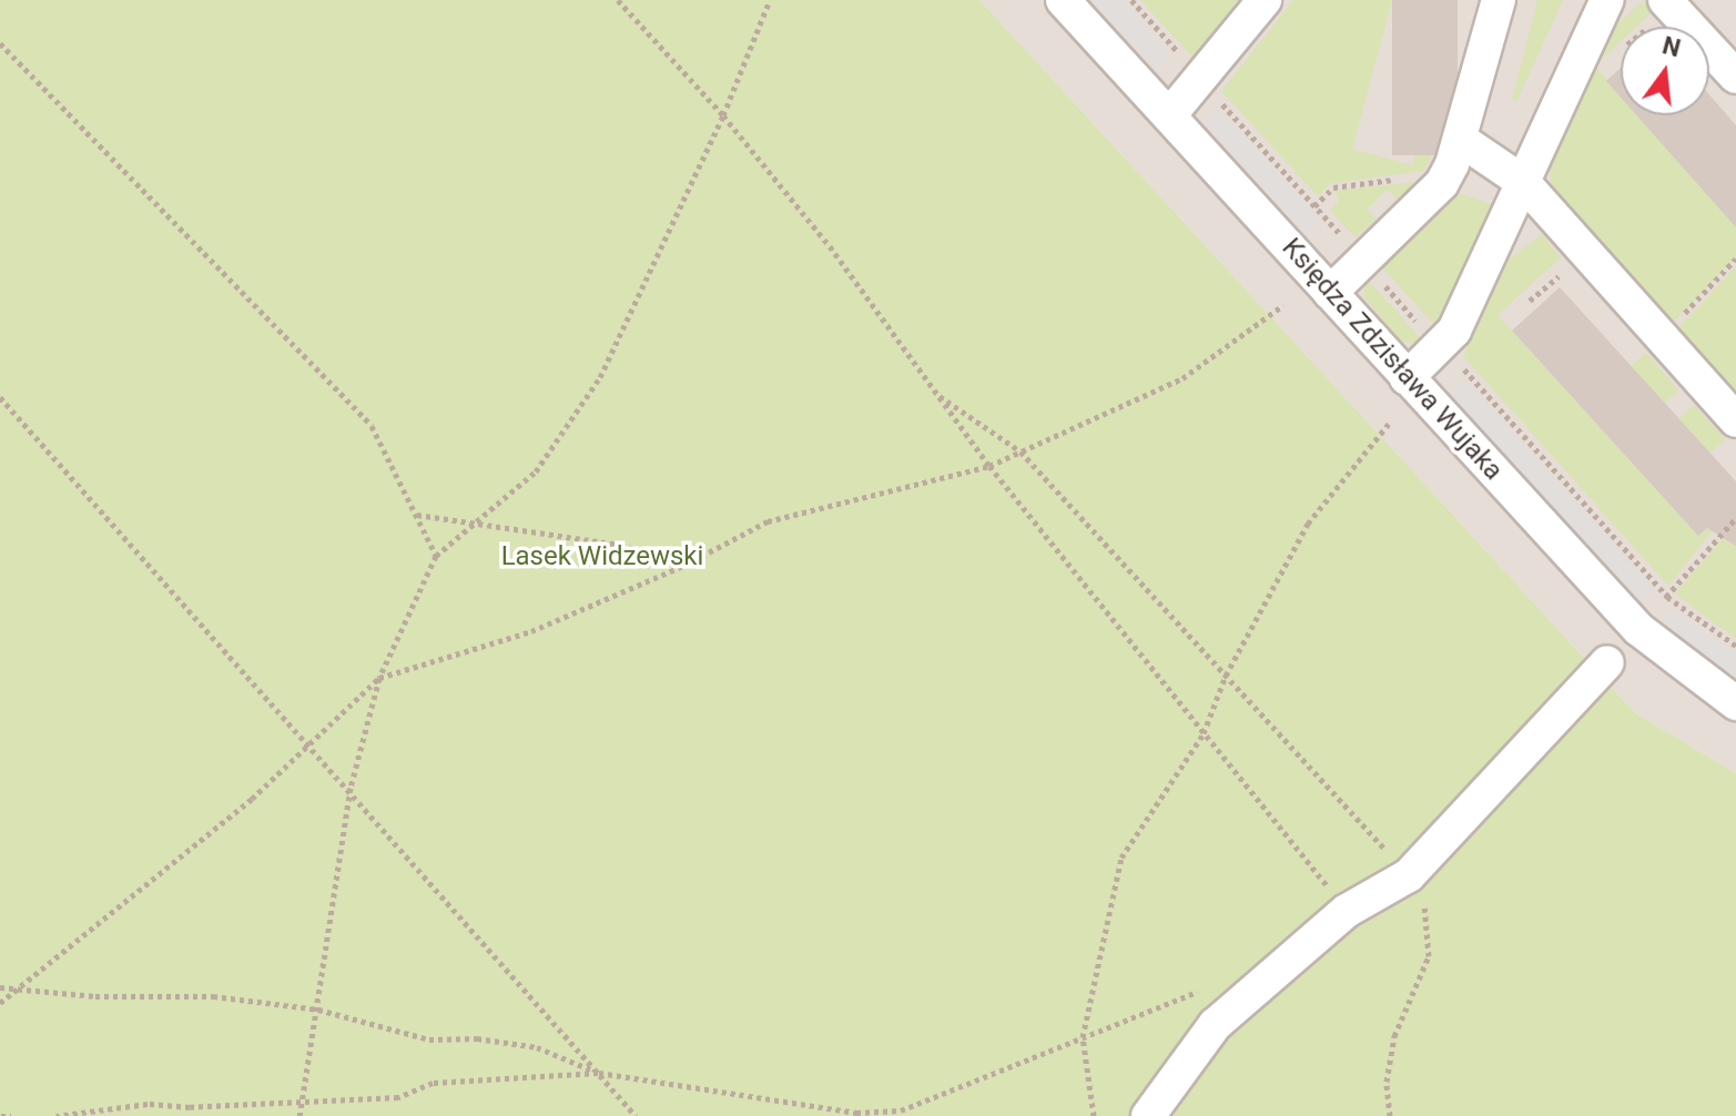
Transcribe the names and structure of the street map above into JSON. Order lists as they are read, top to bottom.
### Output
{
  "streets": {
    "street": ["Księdza Zdzisława Wujaka"]
  },
  "parks": ["Lasek Widzewski"],
  "north": "top"
}
